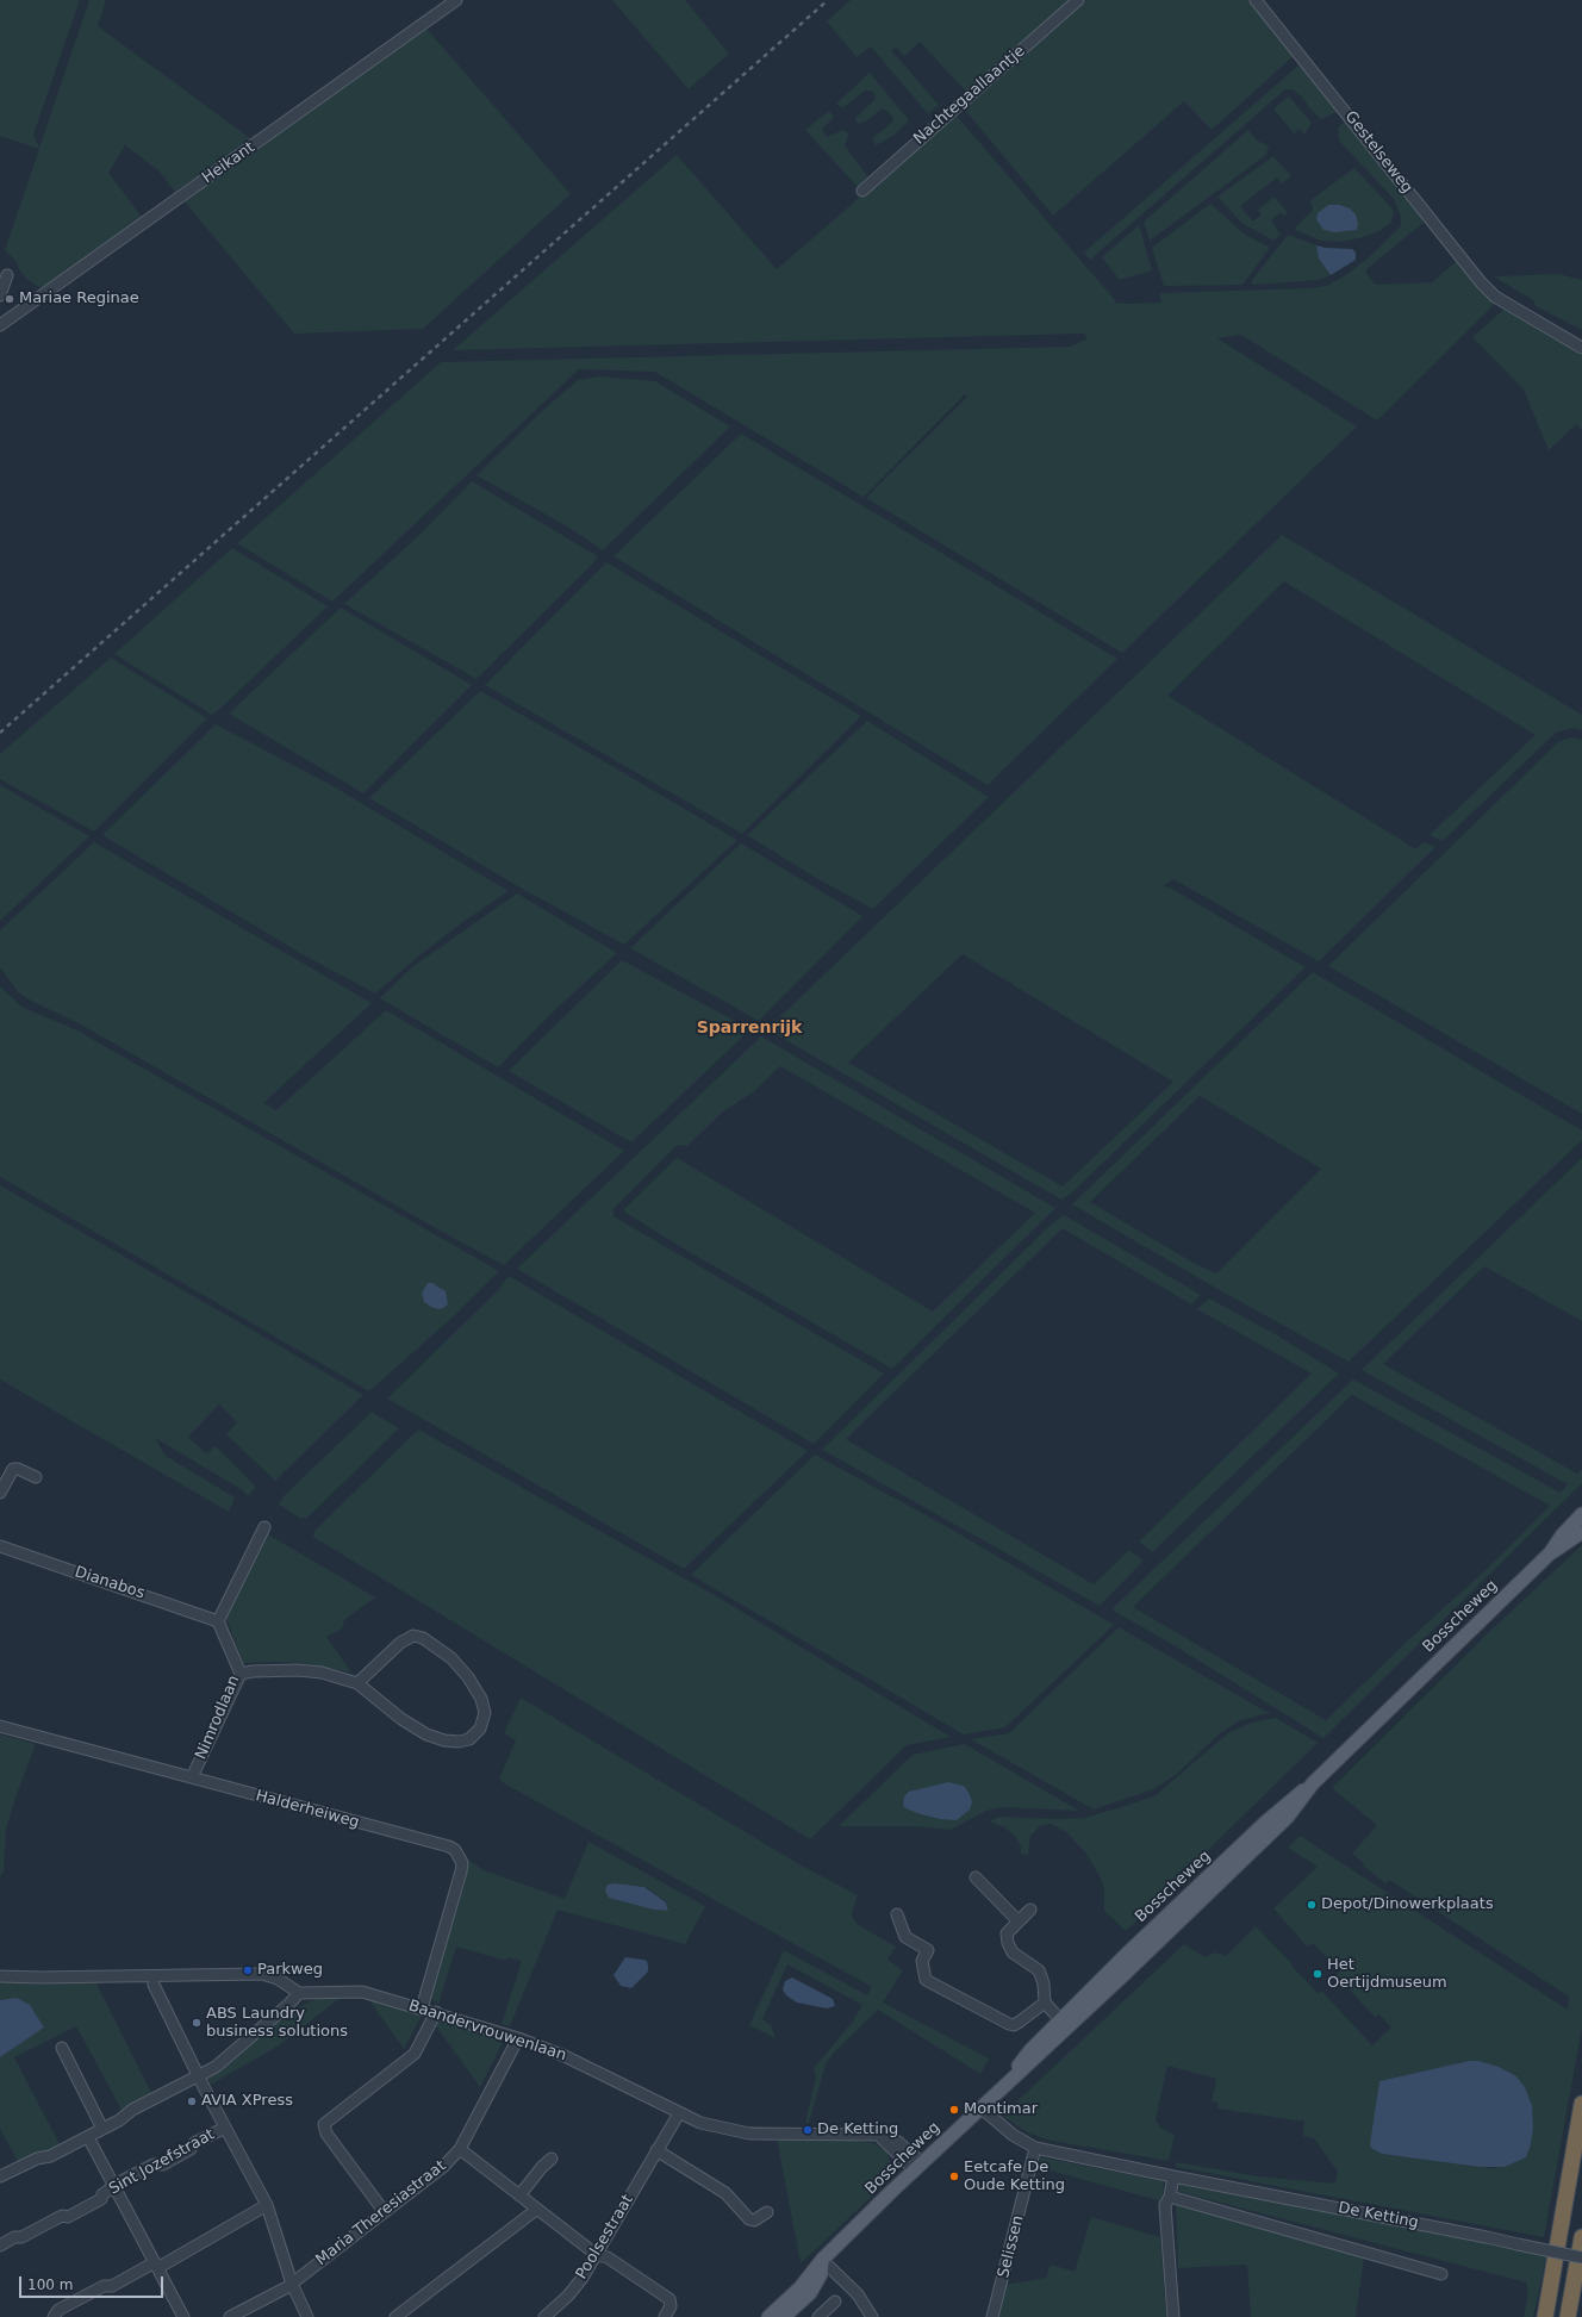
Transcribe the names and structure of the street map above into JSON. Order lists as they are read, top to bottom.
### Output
{
  "streets": {
    "main road": ["Bosscheweg"],
    "street": [
      "Nachtegaallaantje",
      "Gestelseweg",
      "Heikant",
      "Dianabos",
      "Nimrodlaan",
      "Halderheiweg",
      "Baandervrouwenlaan",
      "Sint Jozefstraat",
      "Maria Theresiastraat",
      "De Ketting",
      "Poolsestraat",
      "Selissen"
    ]
  },
  "crossings": [
    ["Dianabos", "Nimrodlaan"],
    ["Bosscheweg", "Baandervrouwenlaan"],
    ["Bosscheweg", "De Ketting"],
    ["Nimrodlaan", "Halderheiweg"],
    ["Halderheiweg", "Baandervrouwenlaan"],
    ["Baandervrouwenlaan", "Maria Theresiastraat"],
    ["Baandervrouwenlaan", "Poolsestraat"],
    ["De Ketting", "Selissen"]
  ],
  "districts": ["Sparrenrijk"],
  "places": [
    "Mariae Reginae",
    "Depot/Dinowerkplaats",
    "Parkweg",
    "Het Oertijdmuseum",
    "ABS Laundry business solutions",
    "AVIA XPress",
    "Montimar",
    "De Ketting",
    "Eetcafe De Oude Ketting"
  ],
  "scale_bar": "100 m"
}
